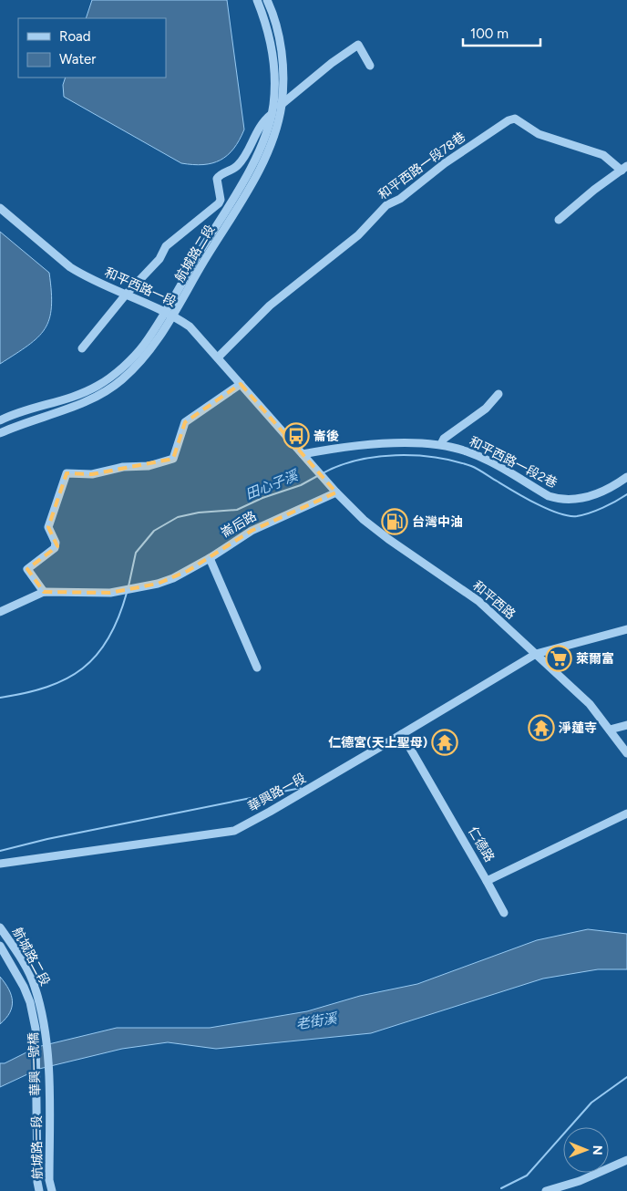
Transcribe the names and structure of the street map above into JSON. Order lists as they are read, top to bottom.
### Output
{
  "streets": {
    "street": [
      "和平西路一段78巷",
      "航城路二段",
      "和平西路一段",
      "和平西路一段2巷",
      "崙后路",
      "和平西路",
      "華興路一段",
      "仁德路",
      "華興一號橋",
      "航城路一段"
    ]
  },
  "crossings": [
    ["和平西路一段78巷", "和平西路一段"],
    ["航城路二段", "和平西路一段"],
    ["航城路二段", "華興一號橋"],
    ["和平西路一段", "和平西路一段2巷"],
    ["和平西路一段", "和平西路"],
    ["崙后路", "和平西路"],
    ["和平西路", "華興路一段"],
    ["華興路一段", "仁德路"],
    ["華興一號橋", "航城路一段"]
  ],
  "water": ["田心子溪", "老街溪"],
  "places": {
    "bus stop": ["崙後"],
    "fuel station": ["台灣中油"],
    "supermarket": ["萊爾富"],
    "temple": ["淨蓮寺", "仁德宮(天上聖母)"]
  },
  "legend": ["Road", "Water"],
  "scale_bar": "100 m",
  "north": "right"
}
